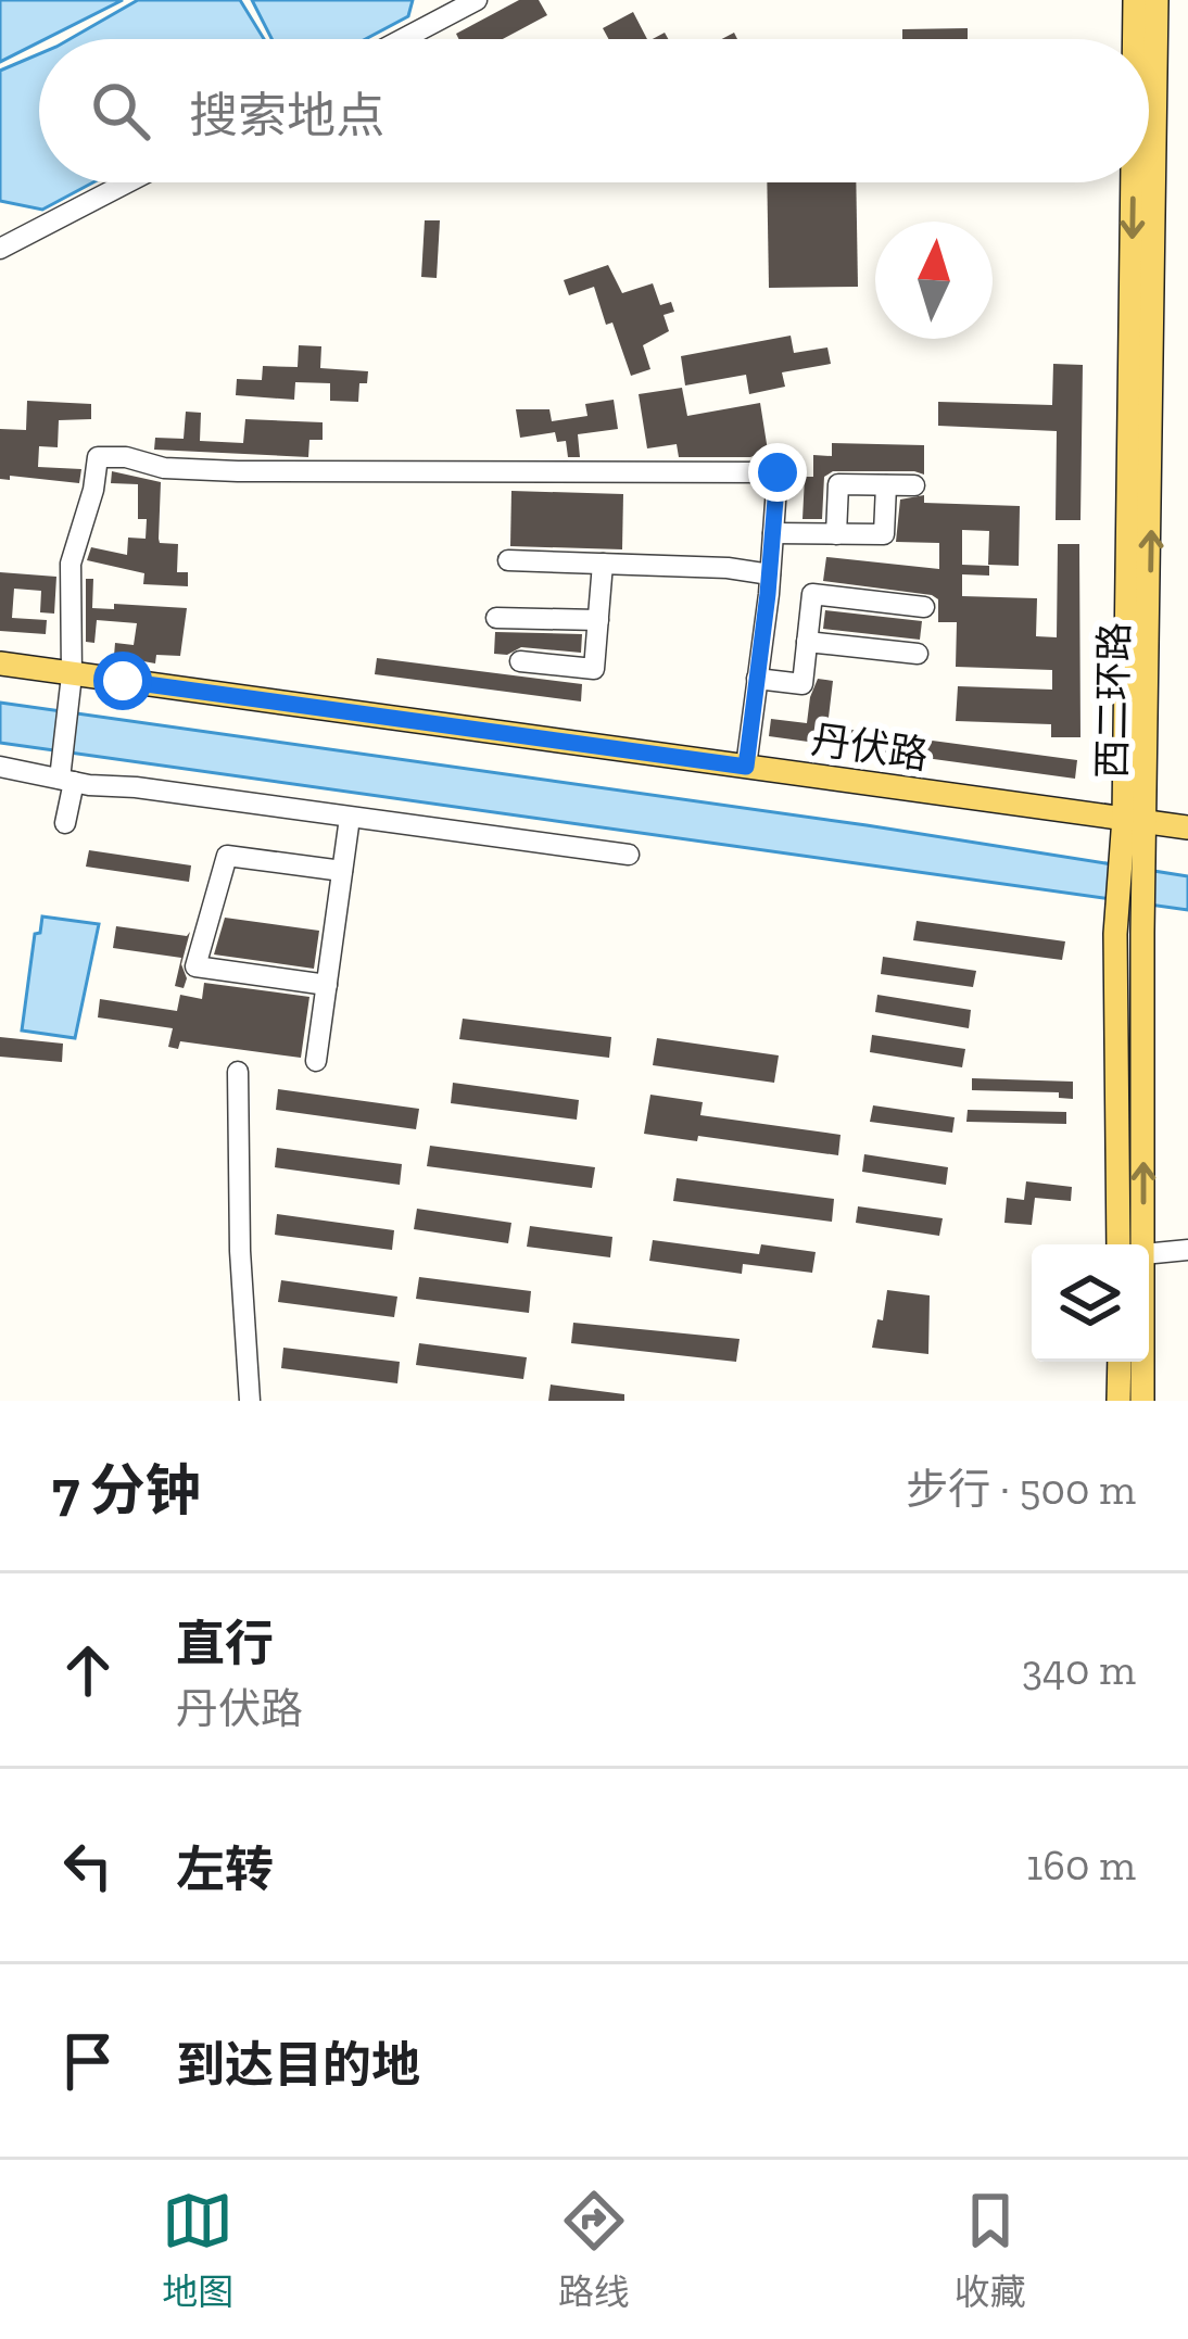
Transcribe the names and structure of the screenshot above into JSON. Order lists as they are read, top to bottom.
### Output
{
  "streets": {
    "main road": ["西二环路", "丹伏路"]
  },
  "crossings": [
    ["西二环路", "丹伏路"]
  ],
  "north": "top",
  "page": {
    "search": "搜索地点",
    "heading": ["7 分钟", "步行 · 500 m"],
    "list": [
      ["直行", "丹伏路", "340 m"],
      ["左转", "160 m"],
      "到达目的地"
    ],
    "nav": ["地图", "路线", "收藏"]
  }
}
